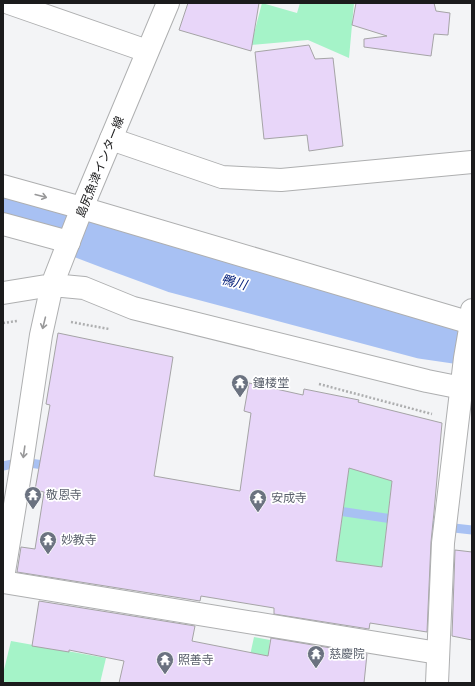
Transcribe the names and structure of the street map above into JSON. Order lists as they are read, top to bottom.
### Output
{
  "streets": {
    "street": ["島尻魚津インター線"]
  },
  "one_way": ["島尻魚津インター線"],
  "water": ["鴨川"],
  "places": {
    "temple": [
      "鐘楼堂",
      "敬恩寺",
      "安成寺",
      "妙教寺",
      "慈慶院",
      "照善寺"
    ]
  }
}
